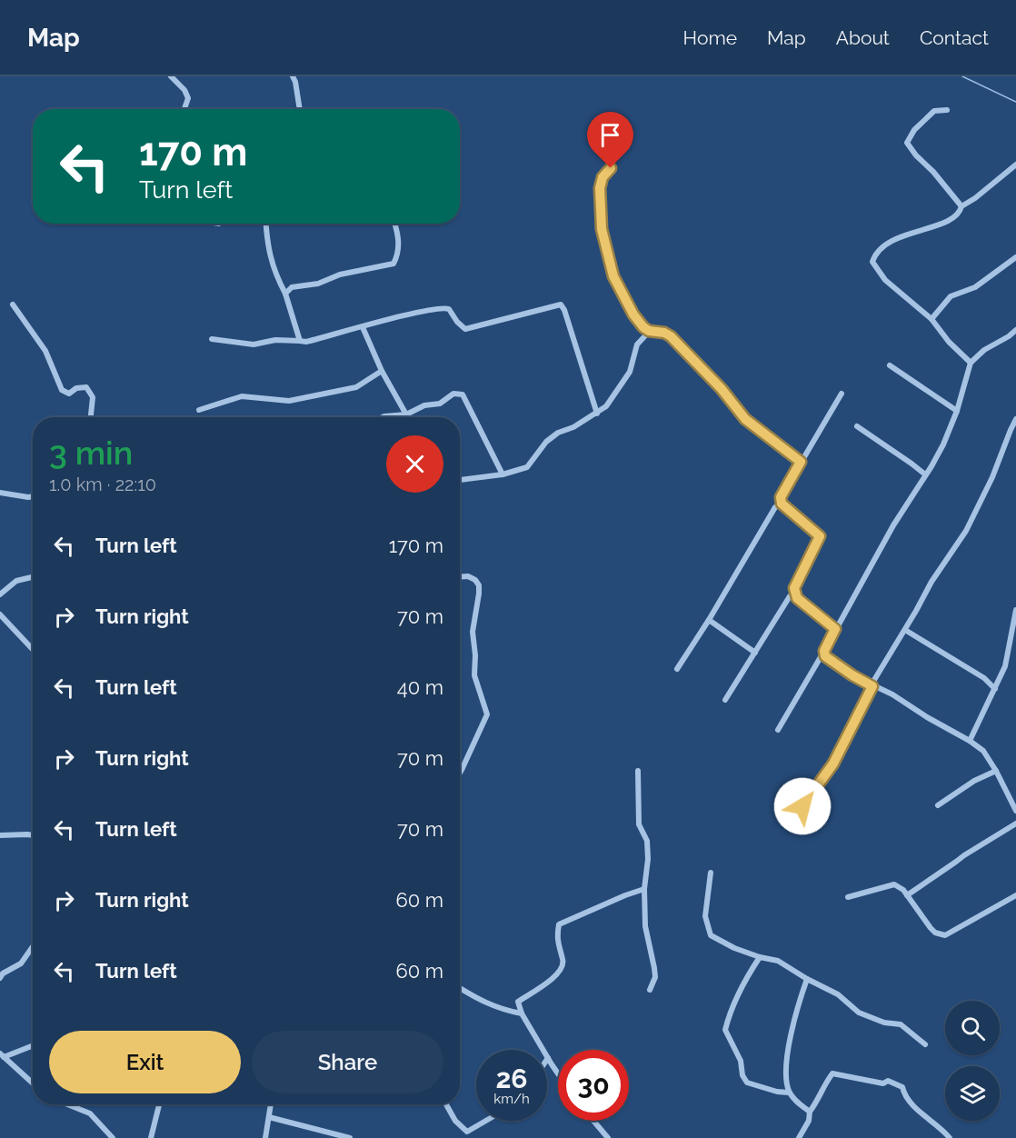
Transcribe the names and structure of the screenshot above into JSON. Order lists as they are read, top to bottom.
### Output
{
  "page": {
    "header": "Map",
    "nav": [
      "Home",
      "Map",
      "About",
      "Contact"
    ],
    "turn": ["170 m", "Turn left"],
    "heading": ["3 min", "1.0 km · 22:10"],
    "list": [
      {
        "name": "Turn left",
        "value": "170 m"
      },
      {
        "name": "Turn right",
        "value": "70 m"
      },
      {
        "name": "Turn left",
        "value": "40 m"
      },
      {
        "name": "Turn right",
        "value": "70 m"
      },
      {
        "name": "Turn left",
        "value": "70 m"
      },
      {
        "name": "Turn right",
        "value": "60 m"
      },
      {
        "name": "Turn left",
        "value": "60 m"
      }
    ],
    "buttons": ["Exit", "Share"],
    "speed": "26 km/h",
    "limit": "30"
  }
}
